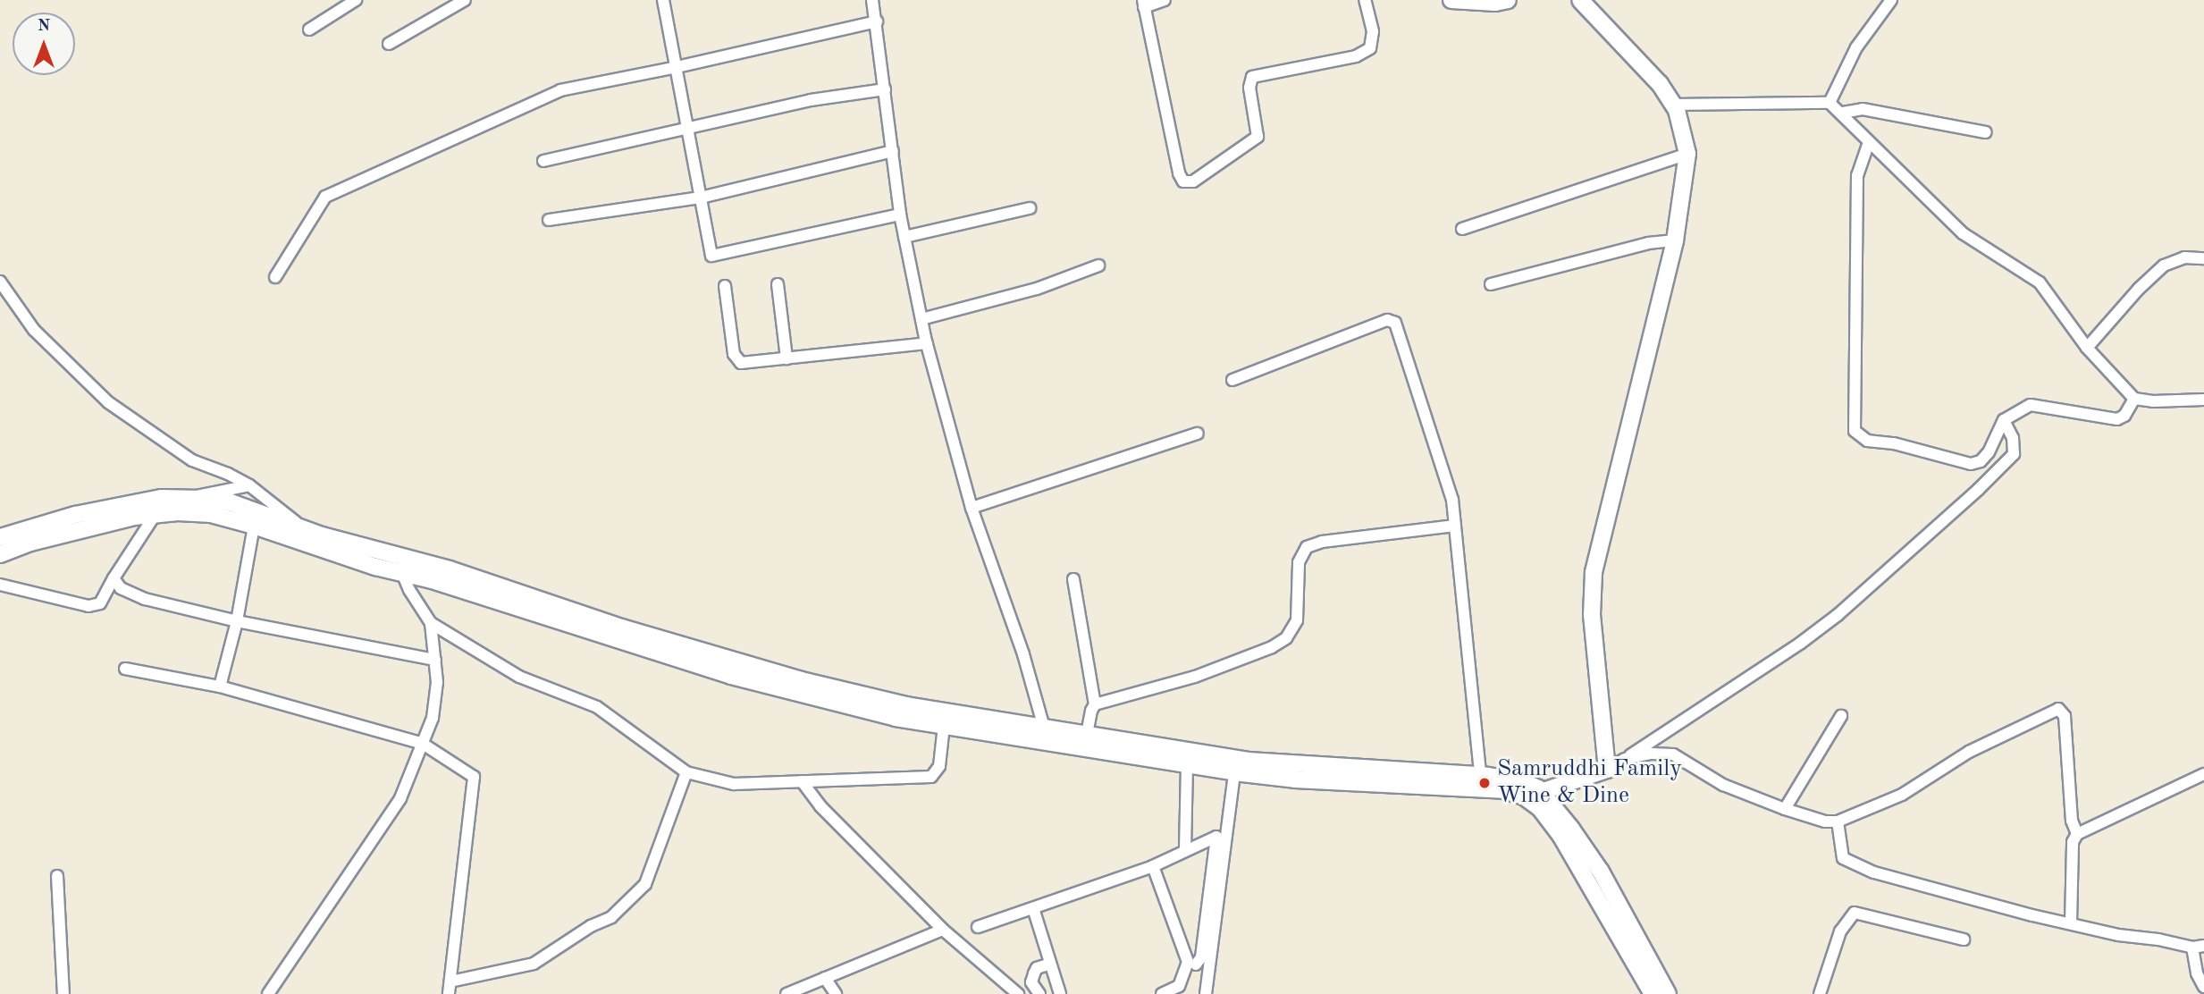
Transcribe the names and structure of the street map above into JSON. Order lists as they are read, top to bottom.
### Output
{
  "places": ["Samruddhi Family Wine & Dine"],
  "north": "top"
}
